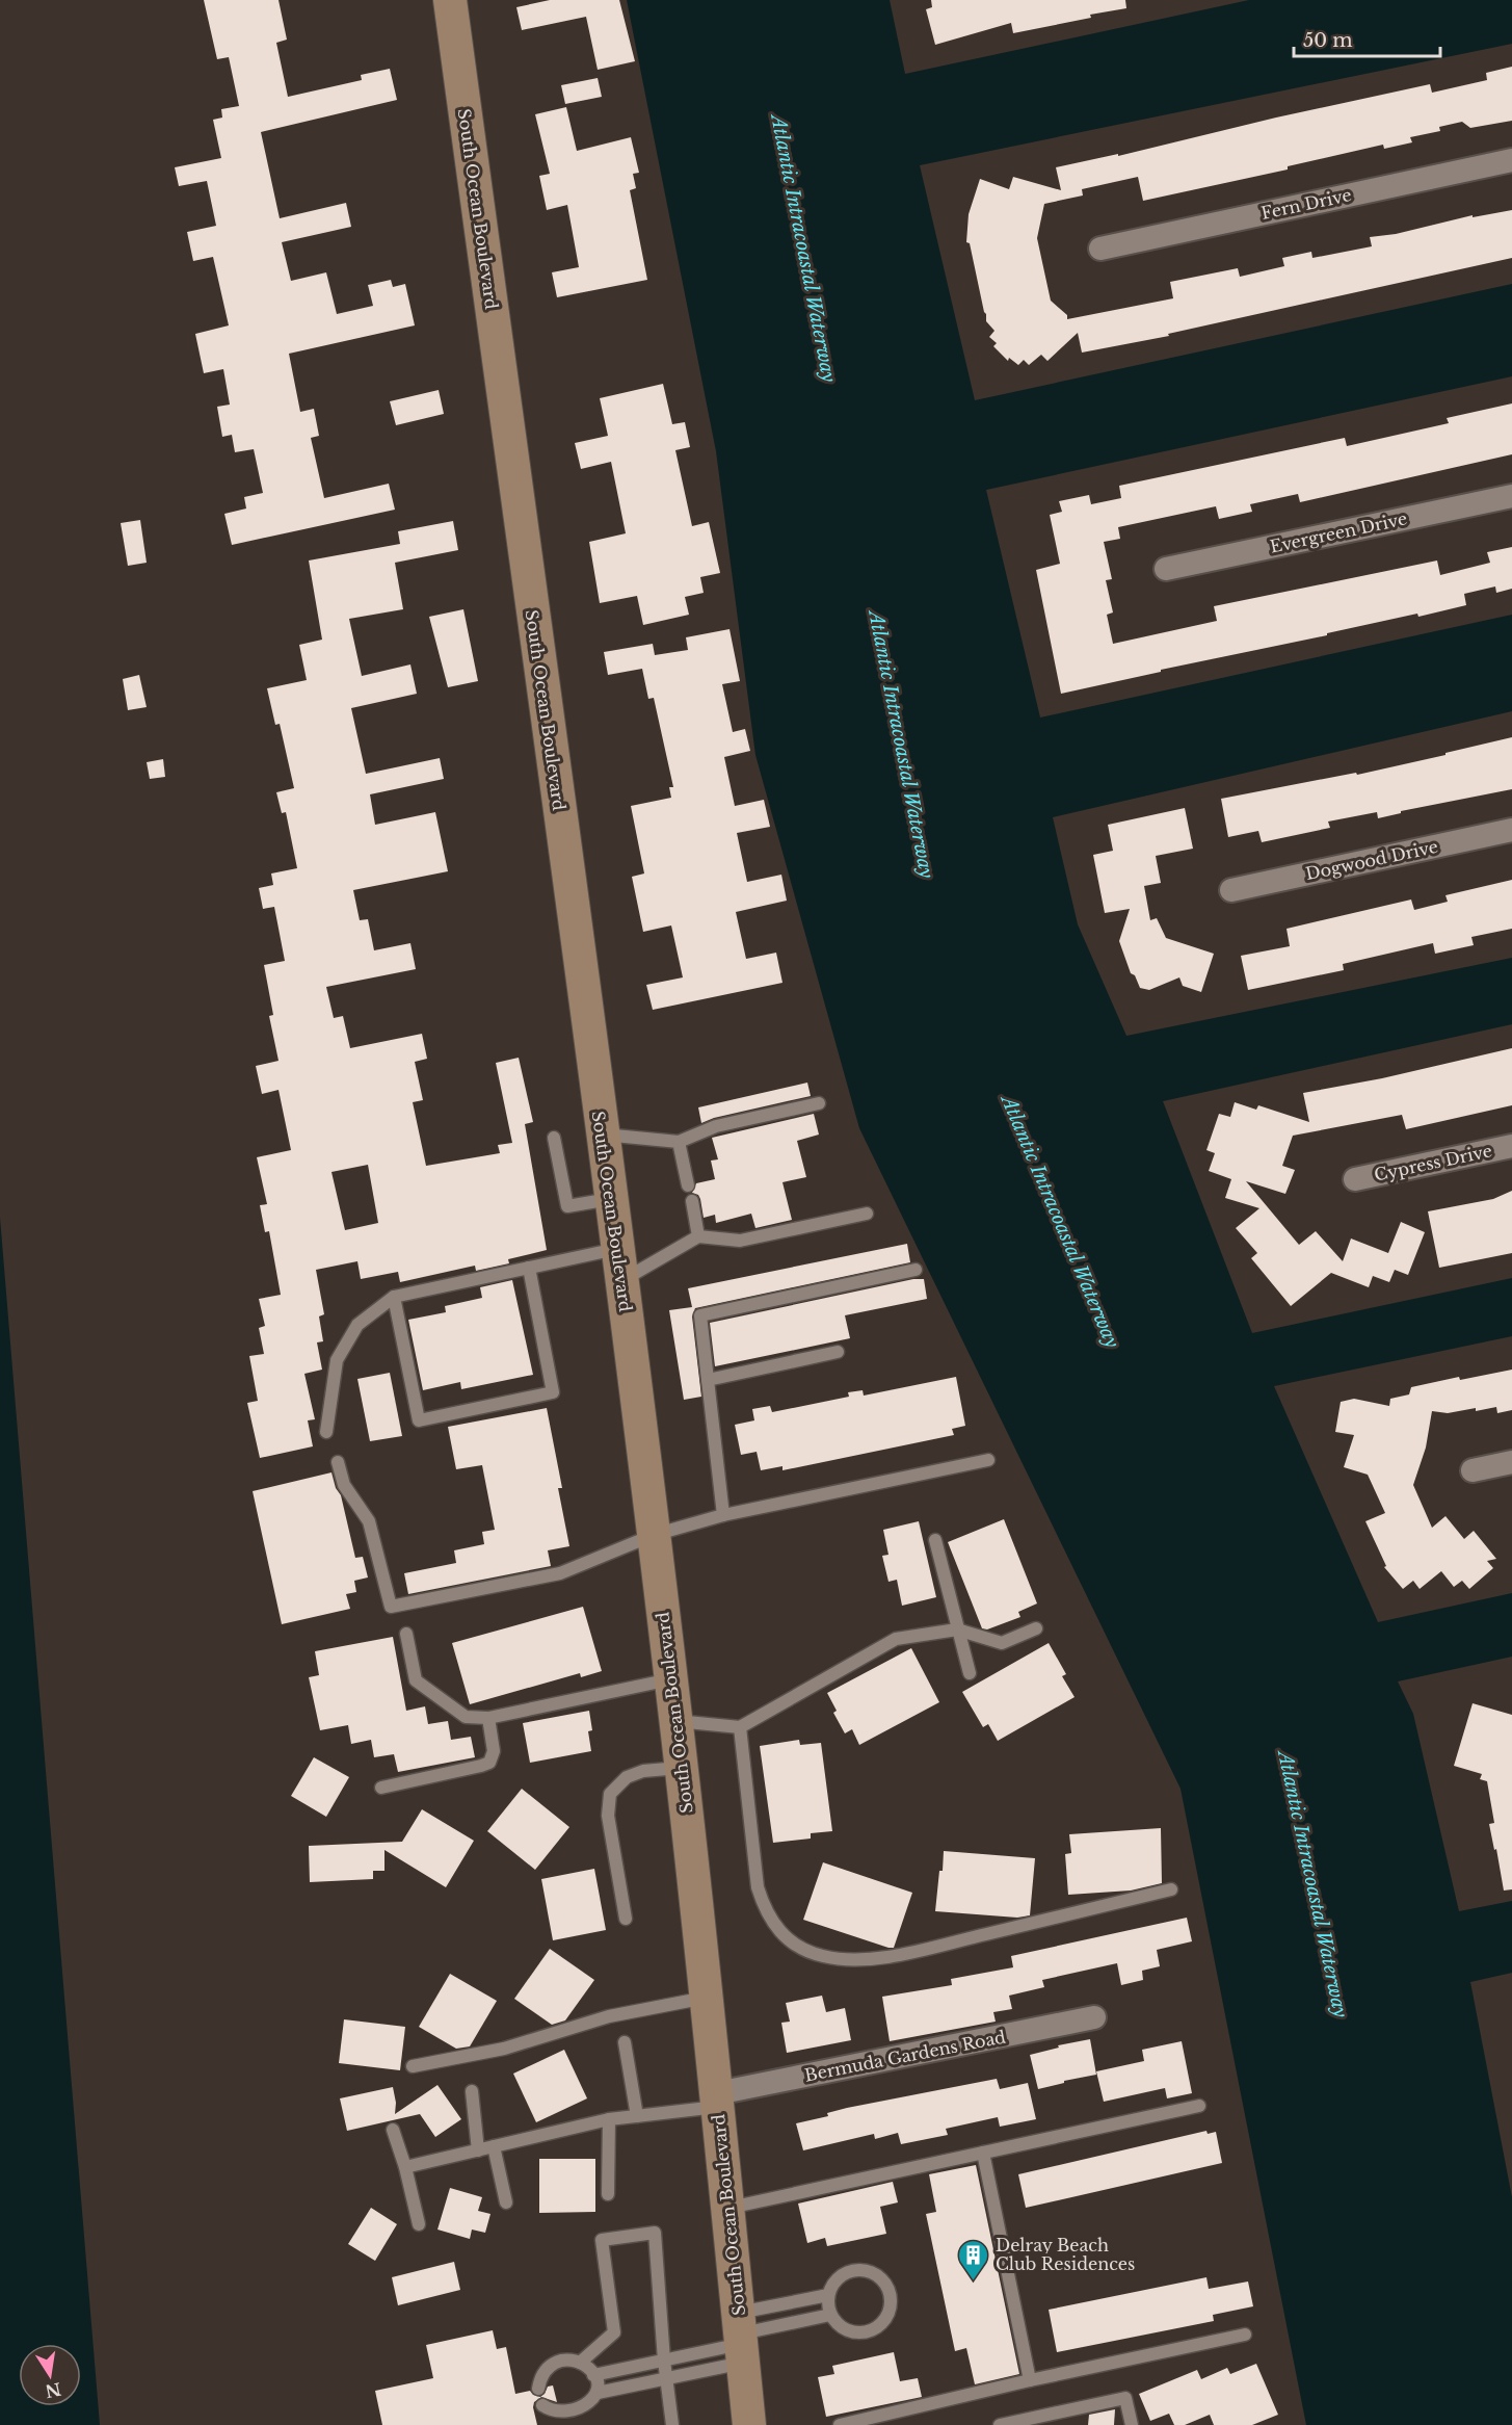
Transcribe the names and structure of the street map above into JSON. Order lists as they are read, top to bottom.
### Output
{
  "streets": {
    "main road": ["South Ocean Boulevard"],
    "street": [
      "Fern Drive",
      "Evergreen Drive",
      "Dogwood Drive",
      "Cypress Drive",
      "Bermuda Gardens Road"
    ]
  },
  "crossings": [
    ["South Ocean Boulevard", "Bermuda Gardens Road"]
  ],
  "water": ["Atlantic Intracoastal Waterway"],
  "places": {
    "building": ["Delray Beach Club Residences"]
  },
  "scale_bar": "50 m",
  "north": "bottom"
}
